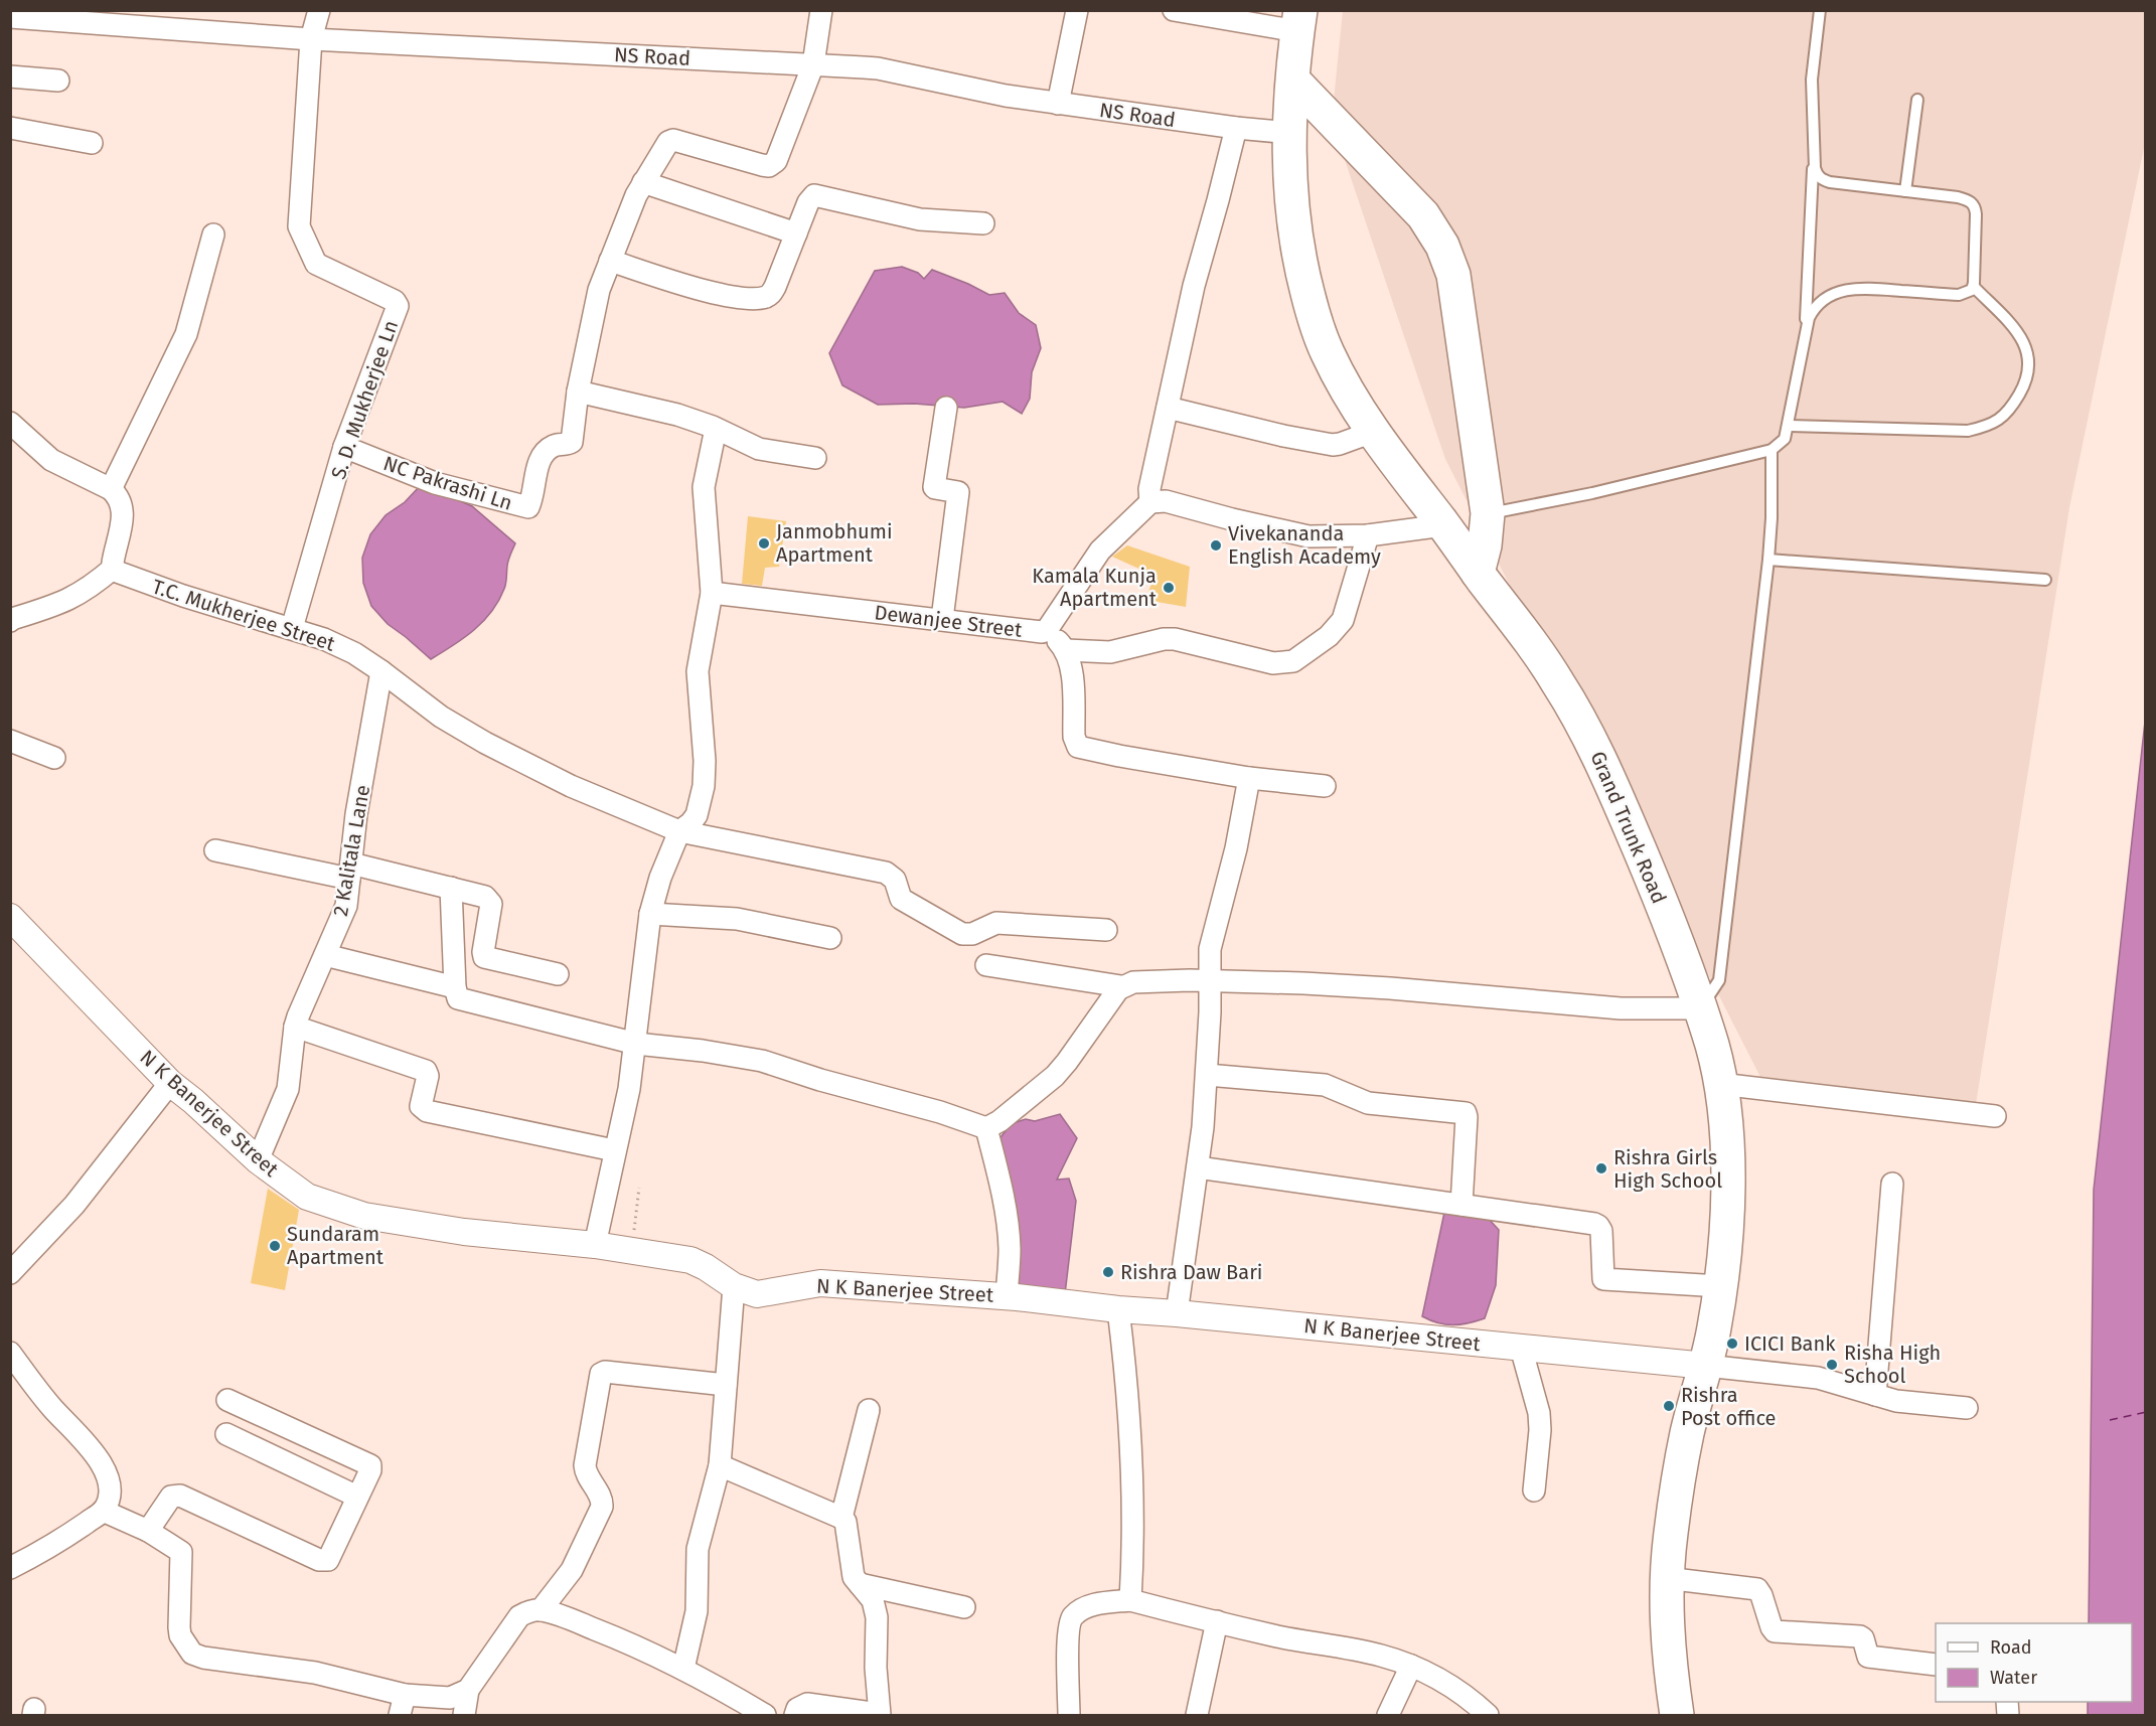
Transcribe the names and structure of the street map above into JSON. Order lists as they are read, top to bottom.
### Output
{
  "streets": {
    "main road": ["Grand Trunk Road"],
    "street": [
      "NS Road",
      "S. D. Mukherjee Ln",
      "NC Pakrashi Ln",
      "T.C. Mukherjee Street",
      "Dewanjee Street",
      "2 Kalitala Lane",
      "N K Banerjee Street"
    ]
  },
  "crossings": [
    ["NS Road", "S. D. Mukherjee Ln"],
    ["NS Road", "NC Pakrashi Ln"],
    ["NS Road", "Grand Trunk Road"],
    ["S. D. Mukherjee Ln", "NC Pakrashi Ln"],
    ["S. D. Mukherjee Ln", "T.C. Mukherjee Street"],
    ["T.C. Mukherjee Street", "2 Kalitala Lane"],
    ["Grand Trunk Road", "N K Banerjee Street"],
    ["2 Kalitala Lane", "N K Banerjee Street"]
  ],
  "places": [
    "Janmobhumi Apartment",
    "Vivekananda English Academy",
    "Kamala Kunja Apartment",
    "Rishra Girls High School",
    "Sundaram Apartment",
    "Rishra Daw Bari",
    "ICICI Bank",
    "Risha High School",
    "Rishra Post office"
  ],
  "legend": ["Road", "Water"]
}
